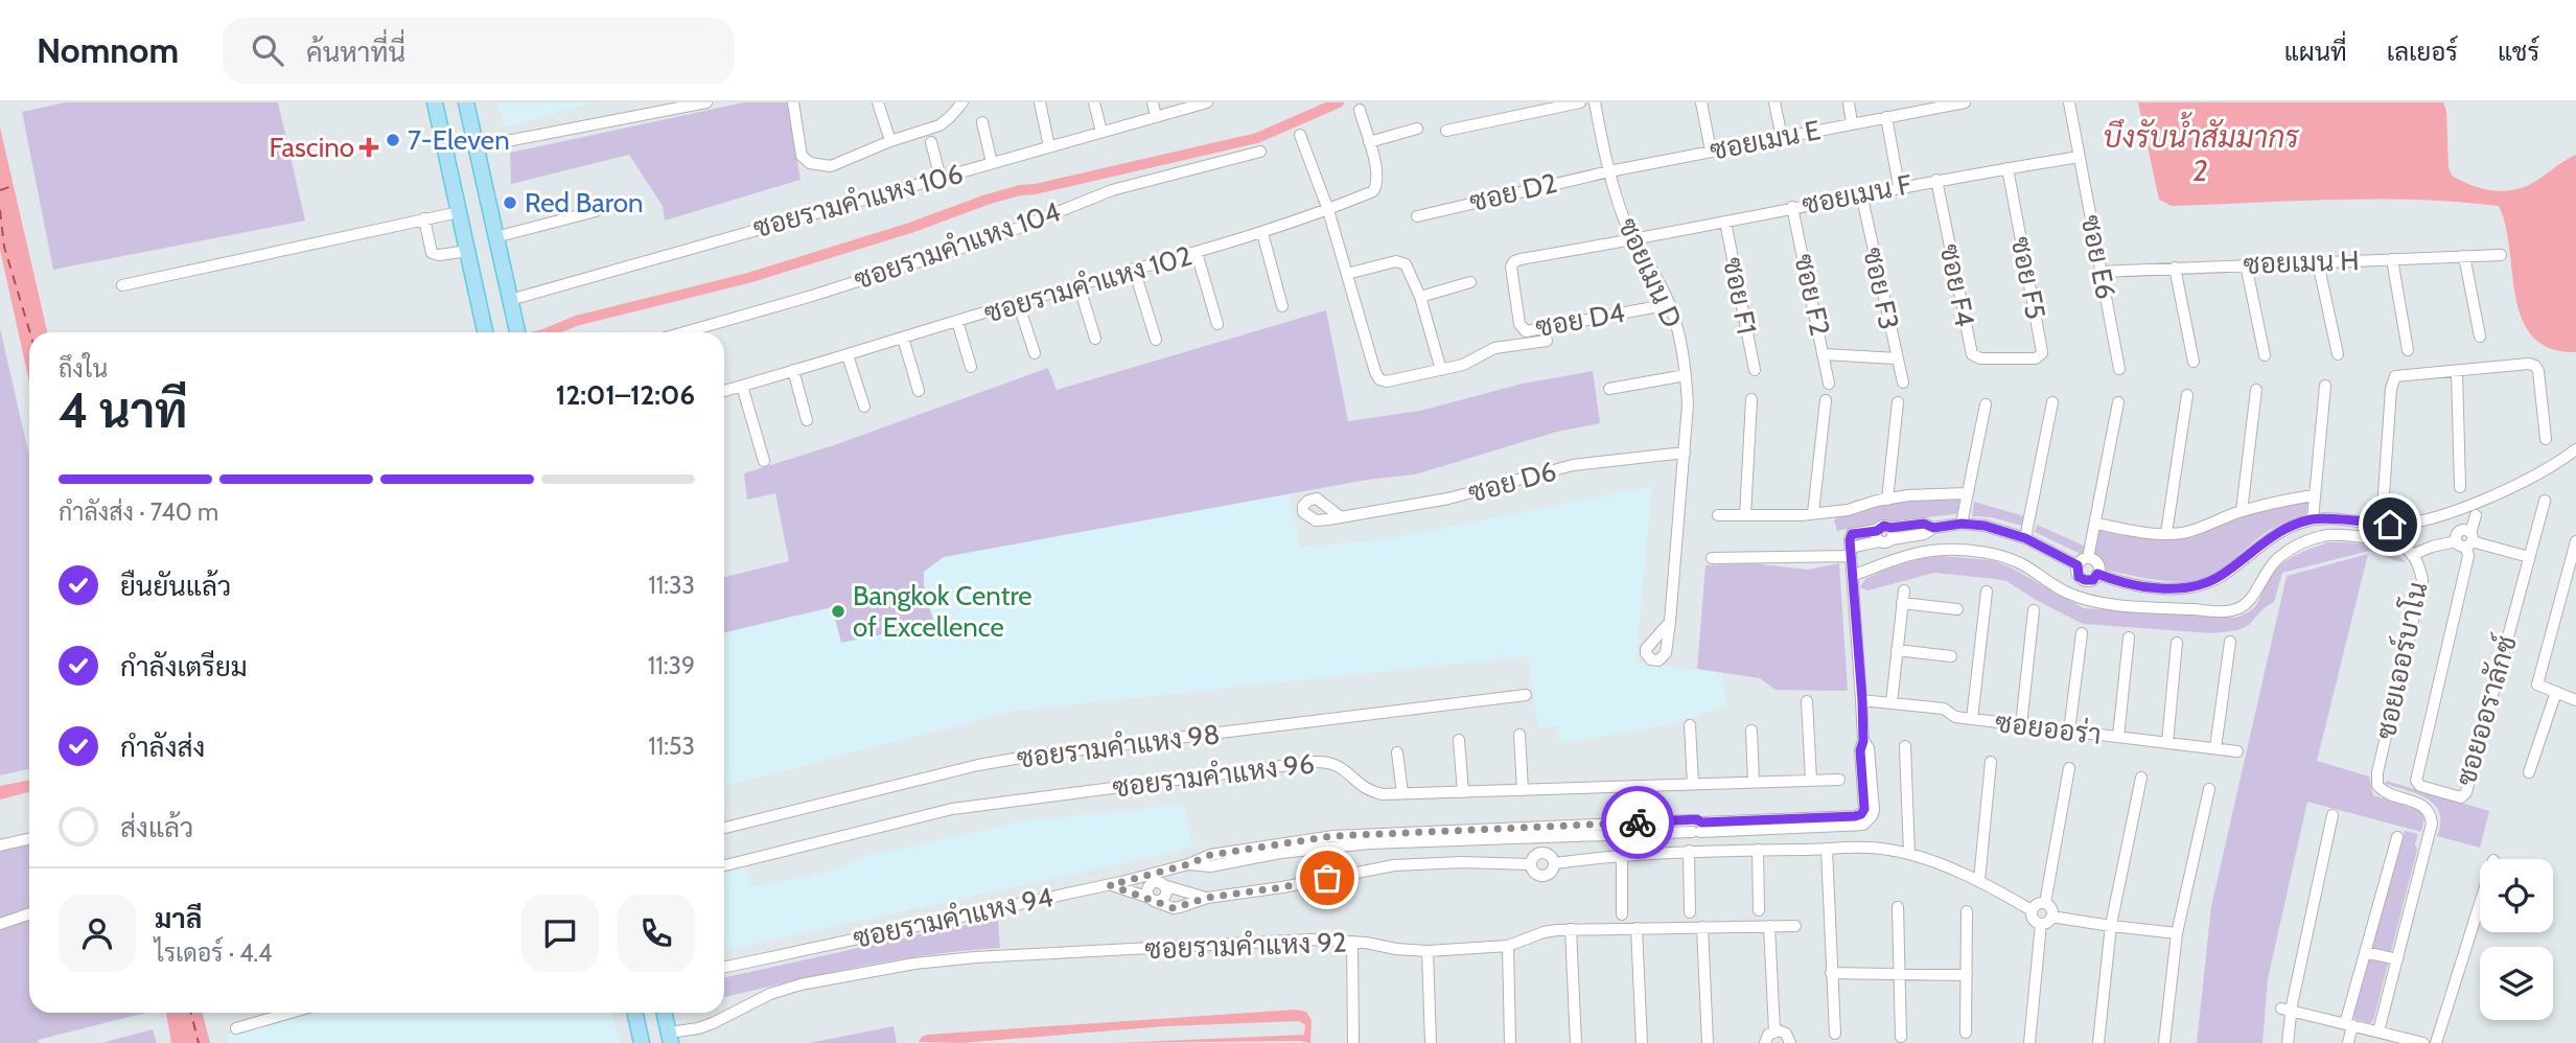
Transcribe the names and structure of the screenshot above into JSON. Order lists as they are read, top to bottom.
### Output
{
  "streets": {
    "street": [
      "ซอยเมน E",
      "ซอย D2",
      "ซอยเมน F",
      "ซอยรามคําแหง 106",
      "ซอยรามคําแหง 104",
      "ซอย E6",
      "ซอยเมน H",
      "ซอยเมน D",
      "ซอย F5",
      "ซอยรามคําแหง 102",
      "ซอย F4",
      "ซอย F3",
      "ซอย F2",
      "ซอย F1",
      "ซอย D4",
      "ซอย D6",
      "ซอยเออร์บาโน",
      "ซอยออราลักซ์",
      "ซอยออร่า",
      "ซอยรามคําแหง 98",
      "ซอยรามคําแหง 96",
      "ซอยรามคําแหง 94",
      "ซอยรามคําแหง 92"
    ]
  },
  "crossings": [
    ["ซอยเมน E", "ซอย D2"],
    ["ซอยเมน E", "ซอยเมน D"],
    ["ซอย D2", "ซอยเมน D"],
    ["ซอยเมน F", "ซอย E6"],
    ["ซอยเมน F", "ซอยเมน D"],
    ["ซอยเมน F", "ซอย F5"],
    ["ซอยเมน F", "ซอย F4"],
    ["ซอยเมน F", "ซอย F3"],
    ["ซอยเมน F", "ซอย F2"],
    ["ซอยเมน F", "ซอย F1"],
    ["ซอยเมน F", "ซอย D4"],
    ["ซอย E6", "ซอยเมน H"],
    ["ซอยเมน D", "ซอย D4"],
    ["ซอยเมน D", "ซอย D6"],
    ["ซอย F5", "ซอย F4"],
    ["ซอยเออร์บาโน", "ซอยรามคําแหง 94"],
    ["ซอยออร่า", "ซอยรามคําแหง 94"]
  ],
  "water": ["บึงรับน้ำสัมมากร 2"],
  "places": {
    "other": ["7-Eleven", "Red Baron", "Bangkok Centre of Excellence"],
    "health": ["Fascino"]
  },
  "page": {
    "header": "Nomnom",
    "search": "ค้นหาที่นี่",
    "nav": ["แผนที่", "เลเยอร์", "แชร์"],
    "heading": ["4 นาที", "ถึงใน", "12:01–12:06"],
    "panel": ["มาลี", "ไรเดอร์ · 4.4"],
    "bar": "กำลังส่ง · 740 m",
    "list": [
      ["ยืนยันแล้ว", "11:33"],
      ["กำลังเตรียม", "11:39"],
      ["กำลังส่ง", "11:53"],
      "ส่งแล้ว"
    ]
  }
}
